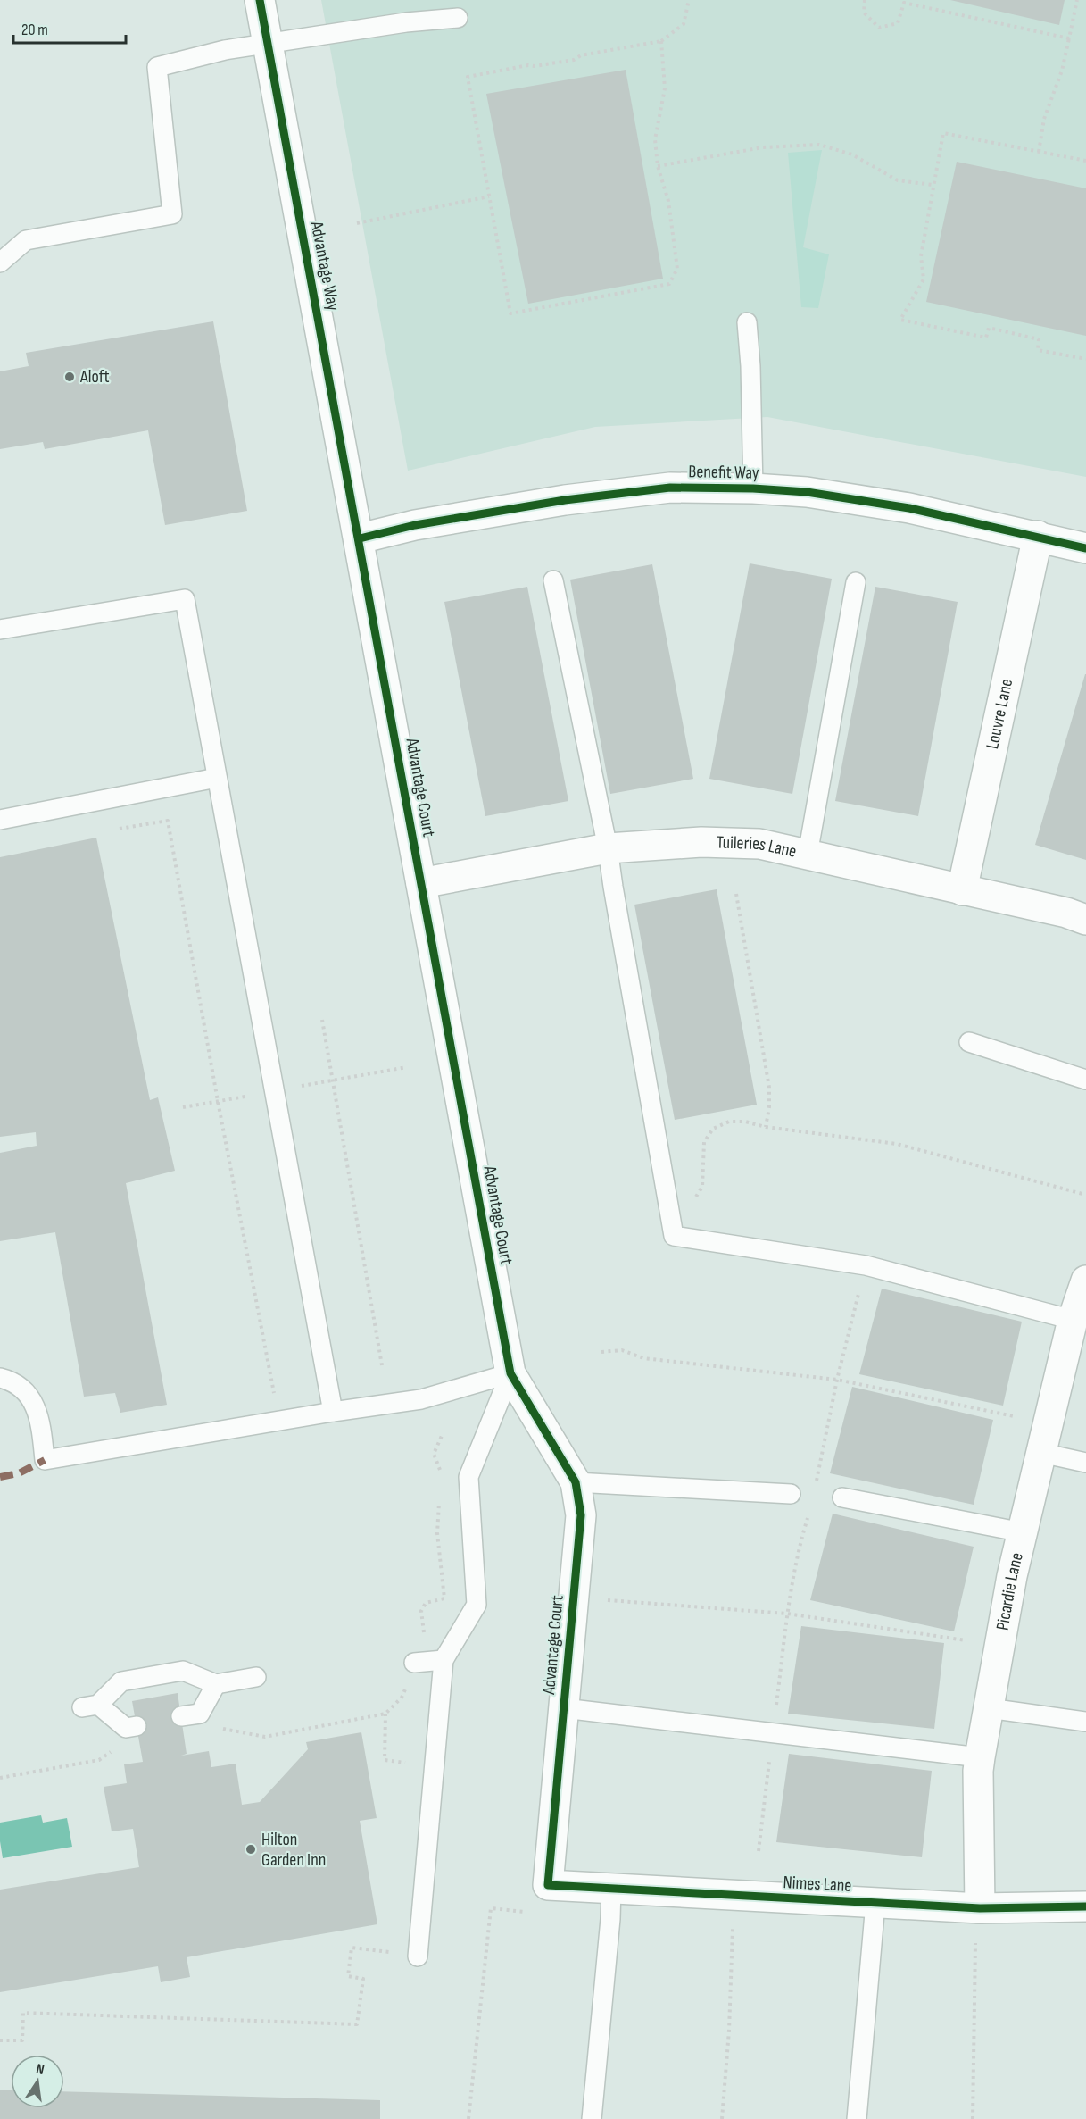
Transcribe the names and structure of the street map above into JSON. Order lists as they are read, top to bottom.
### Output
{
  "streets": {
    "street": [
      "Advantage Way",
      "Benefit Way",
      "Louvre Lane",
      "Advantage Court",
      "Tuileries Lane",
      "Picardie Lane",
      "Nimes Lane"
    ]
  },
  "crossings": [
    ["Advantage Way", "Benefit Way"],
    ["Advantage Way", "Advantage Court"],
    ["Benefit Way", "Louvre Lane"],
    ["Benefit Way", "Advantage Court"],
    ["Louvre Lane", "Tuileries Lane"],
    ["Advantage Court", "Tuileries Lane"],
    ["Advantage Court", "Nimes Lane"],
    ["Picardie Lane", "Nimes Lane"]
  ],
  "places": ["Aloft", "Hilton Garden Inn"],
  "scale_bar": "20 m",
  "north": "top"
}
